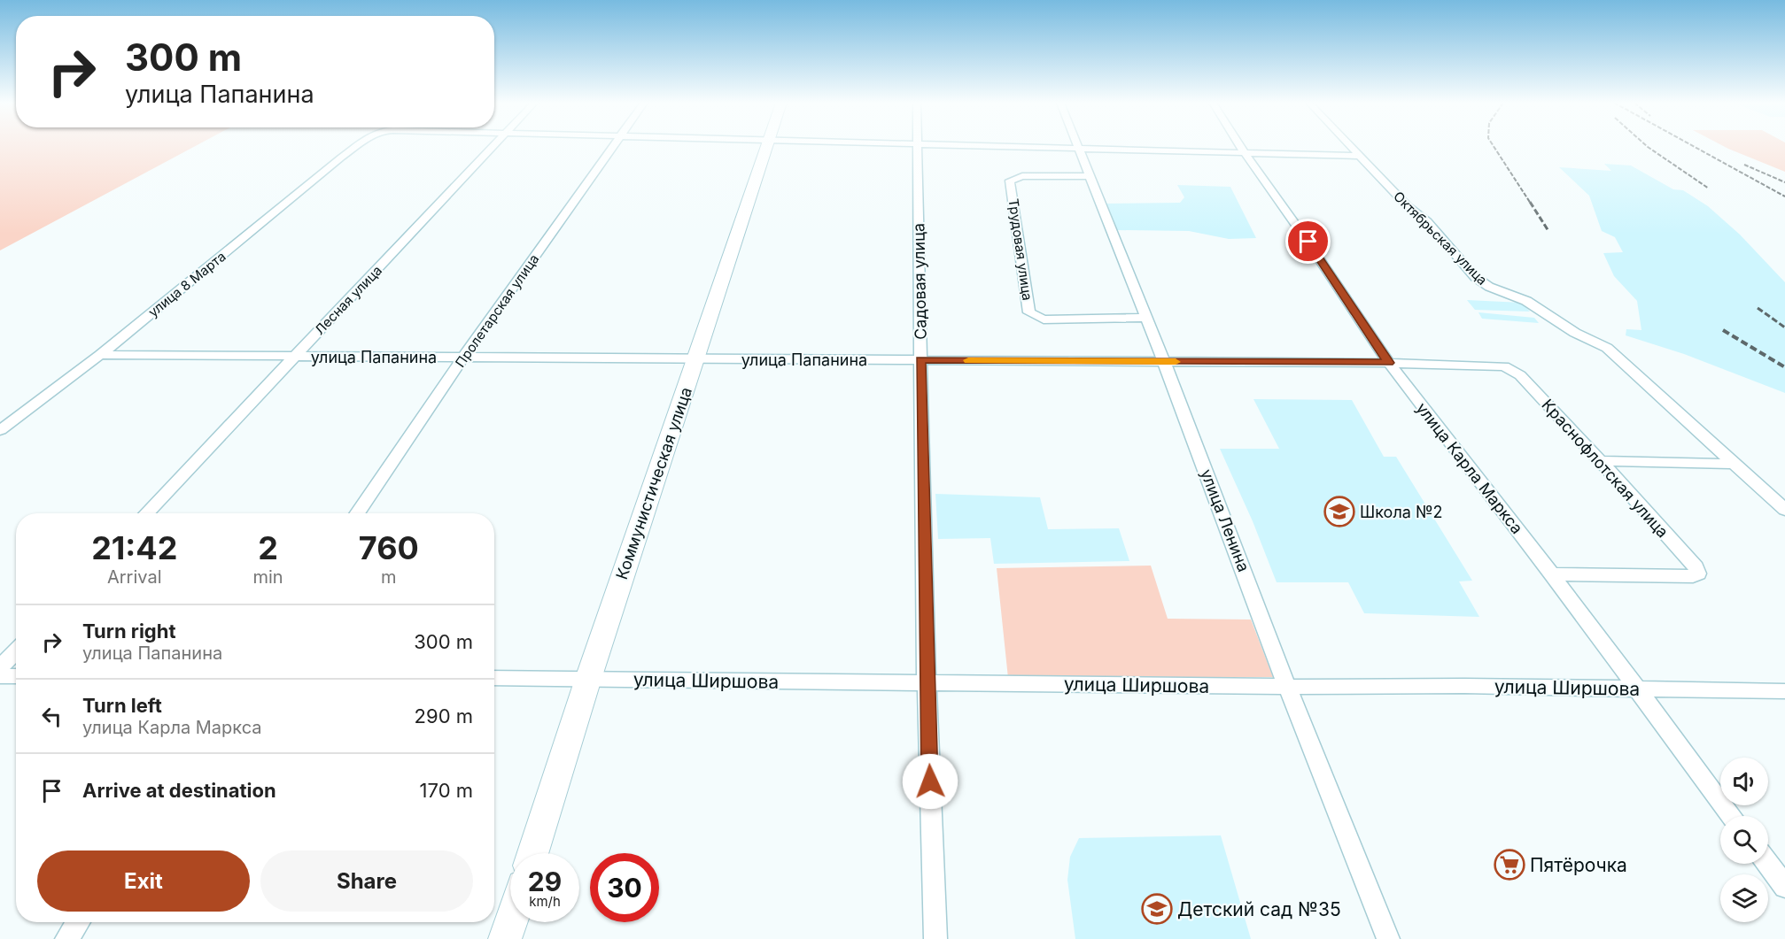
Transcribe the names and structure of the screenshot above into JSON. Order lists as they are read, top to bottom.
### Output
{
  "streets": {
    "street": [
      "Октябрьская улица",
      "Трудовая улица",
      "Садовая улица",
      "улица 8 Марта",
      "Лесная улица",
      "Пролетарская улица",
      "улица Папанина",
      "улица Карла Маркса",
      "Краснофлотская улица",
      "Коммунистическая улица",
      "улица Ленина",
      "улица Ширшова"
    ]
  },
  "crossings": [
    ["Трудовая улица", "улица Ленина"],
    ["Садовая улица", "улица Папанина"],
    ["Садовая улица", "улица Ширшова"],
    ["улица 8 Марта", "улица Папанина"],
    ["Лесная улица", "улица Папанина"],
    ["Пролетарская улица", "улица Папанина"],
    ["улица Папанина", "улица Карла Маркса"],
    ["улица Папанина", "Краснофлотская улица"],
    ["улица Папанина", "Коммунистическая улица"],
    ["улица Папанина", "улица Ленина"],
    ["улица Карла Маркса", "Краснофлотская улица"],
    ["улица Карла Маркса", "улица Ширшова"],
    ["Коммунистическая улица", "улица Ширшова"],
    ["улица Ленина", "улица Ширшова"]
  ],
  "places": {
    "school or university": ["Школа №2", "Детский сад №35"],
    "supermarket": ["Пятёрочка"]
  },
  "page": {
    "turn": ["300 m", "улица Папанина"],
    "eta": [
      "21:42",
      "Arrival",
      "2",
      "min",
      "760",
      "m"
    ],
    "list": [
      {
        "name": "Turn right",
        "note": "улица Папанина",
        "value": "300 m"
      },
      {
        "name": "Turn left",
        "note": "улица Карла Маркса",
        "value": "290 m"
      },
      {
        "name": "Arrive at destination",
        "value": "170 m"
      }
    ],
    "buttons": ["Exit", "Share"],
    "speed": "29 km/h",
    "limit": "30"
  }
}
